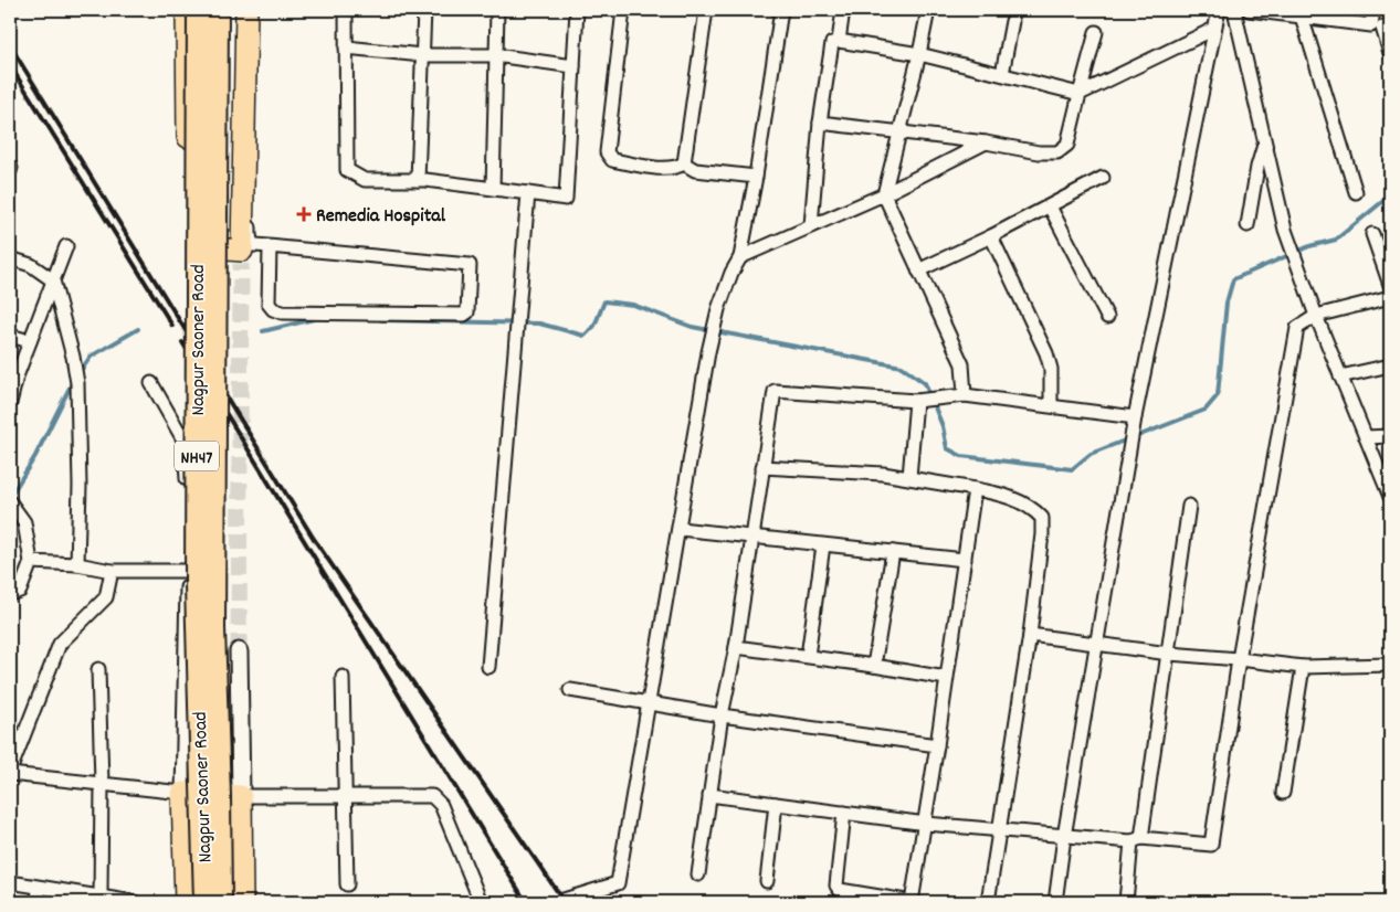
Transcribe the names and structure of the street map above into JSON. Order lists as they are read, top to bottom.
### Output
{
  "streets": {
    "highway": ["Nagpur Saoner Road", "NH47"]
  },
  "places": {
    "health": ["Remedia Hospital"]
  }
}
